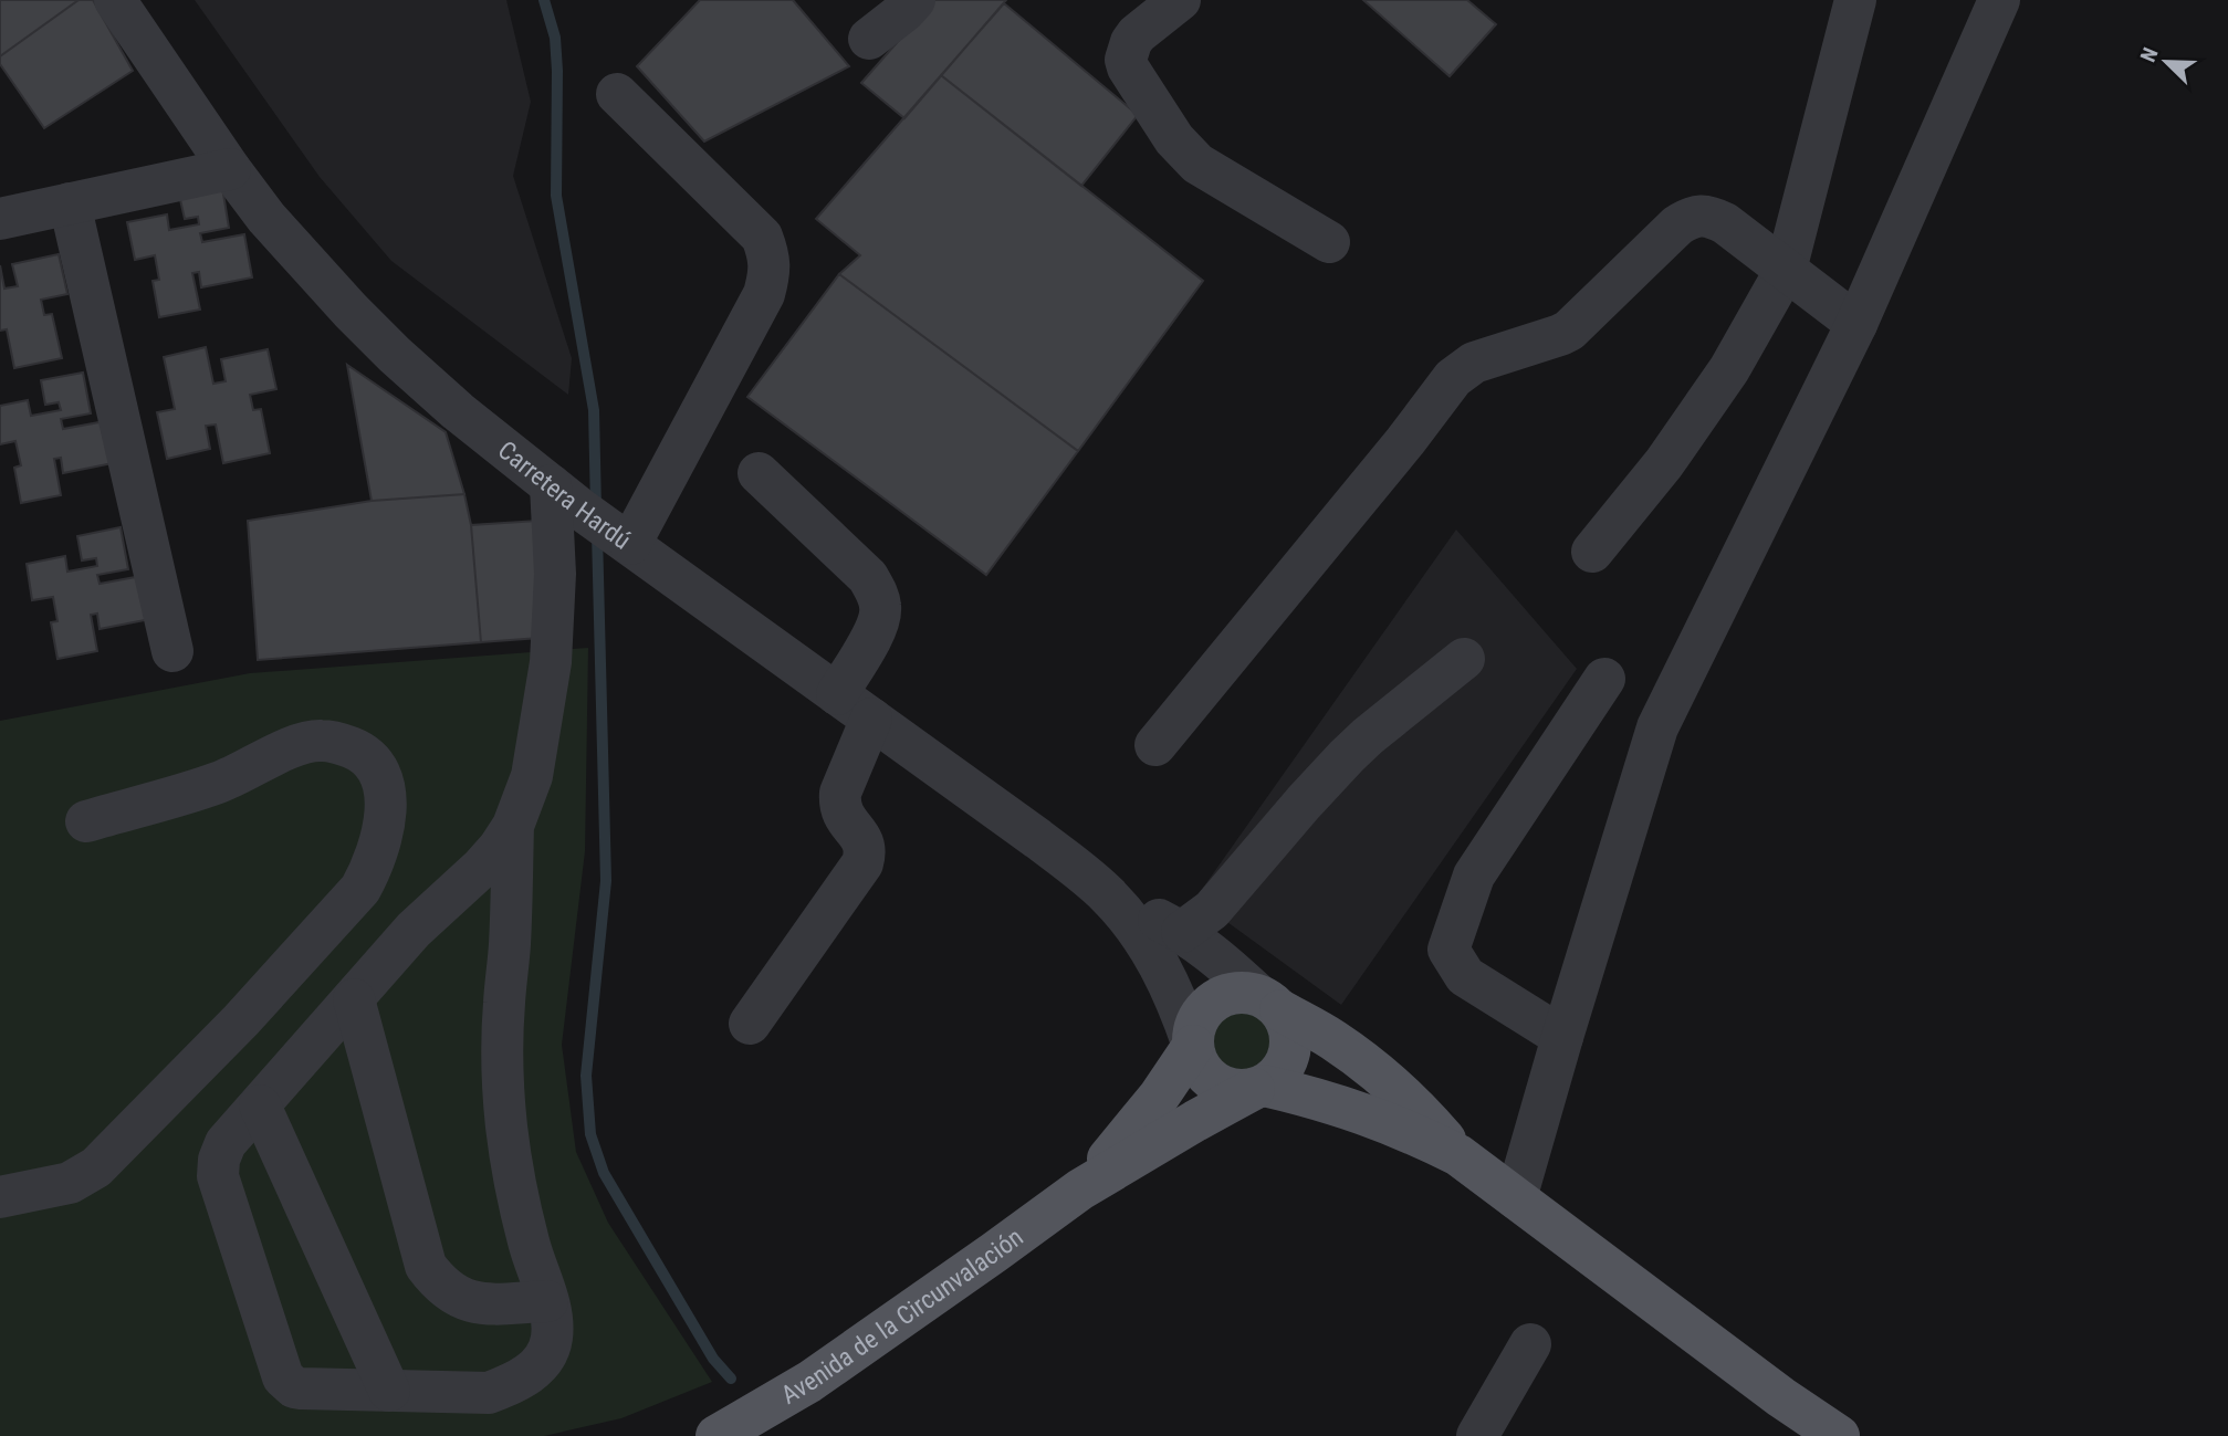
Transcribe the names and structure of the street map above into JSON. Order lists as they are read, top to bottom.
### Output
{
  "streets": {
    "main road": ["Avenida de la Circunvalación"],
    "street": ["Carretera Hardú"]
  },
  "north": "top left"
}
